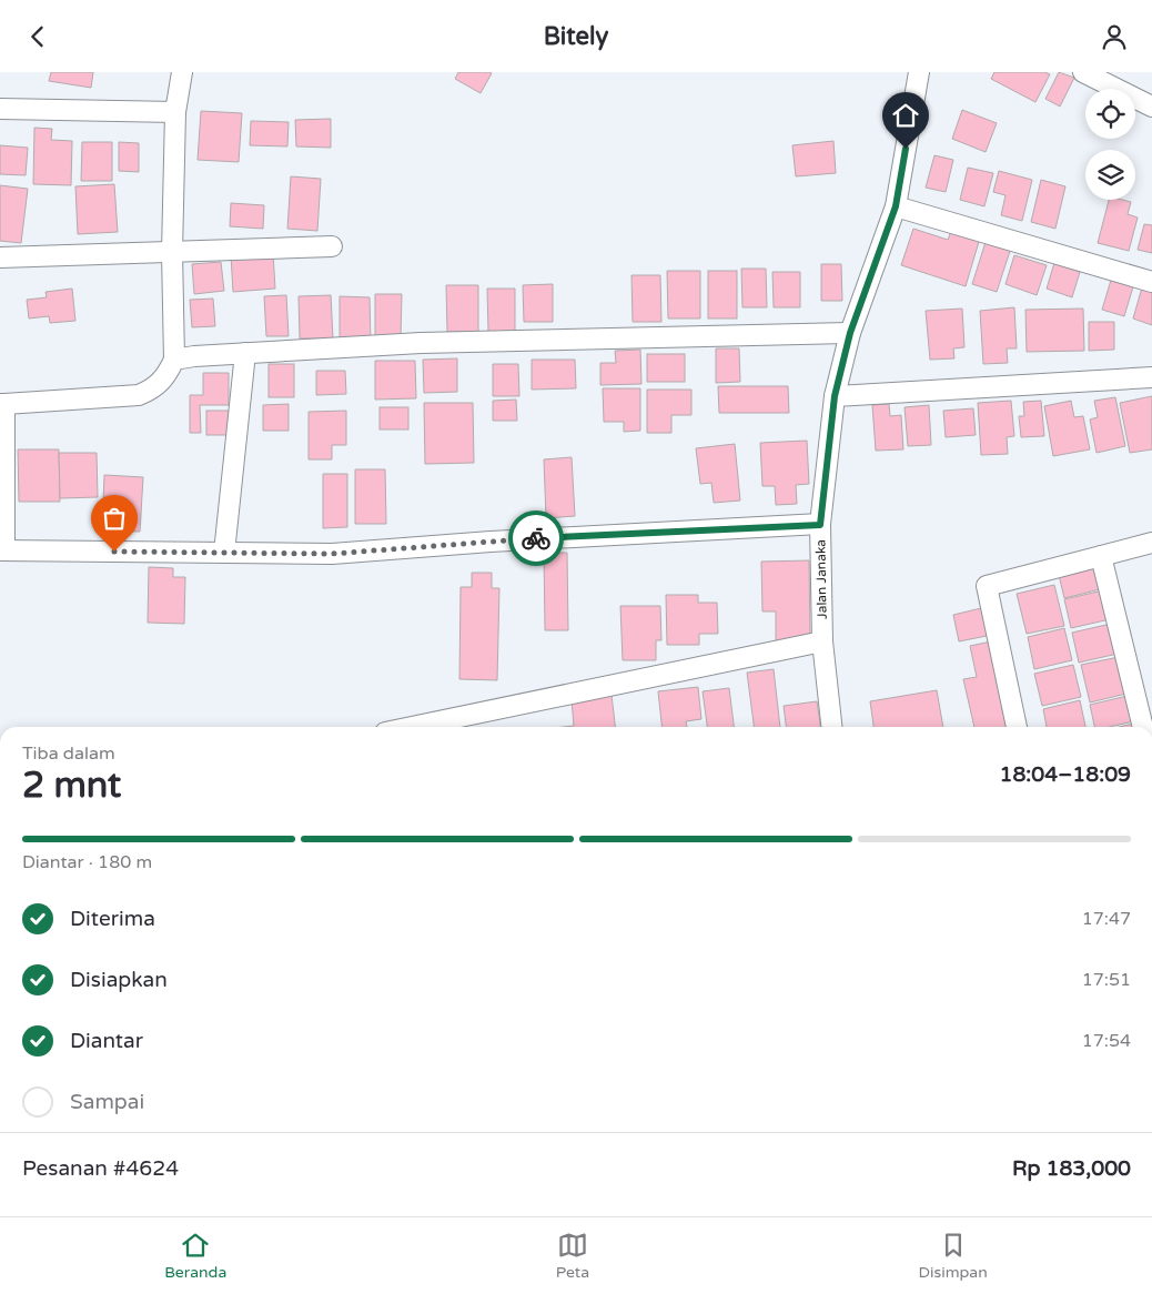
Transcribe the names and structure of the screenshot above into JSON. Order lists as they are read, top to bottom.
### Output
{
  "streets": {
    "street": ["Jalan Janaka"]
  },
  "page": {
    "header": "Bitely",
    "heading": ["2 mnt", "Tiba dalam", "18:04–18:09"],
    "panel": ["Pesanan #4624", "Rp 183,000"],
    "bar": "Diantar · 180 m",
    "list": [
      ["Diterima", "17:47"],
      ["Disiapkan", "17:51"],
      ["Diantar", "17:54"],
      "Sampai"
    ],
    "tabs": ["Beranda", "Peta", "Disimpan"]
  }
}
